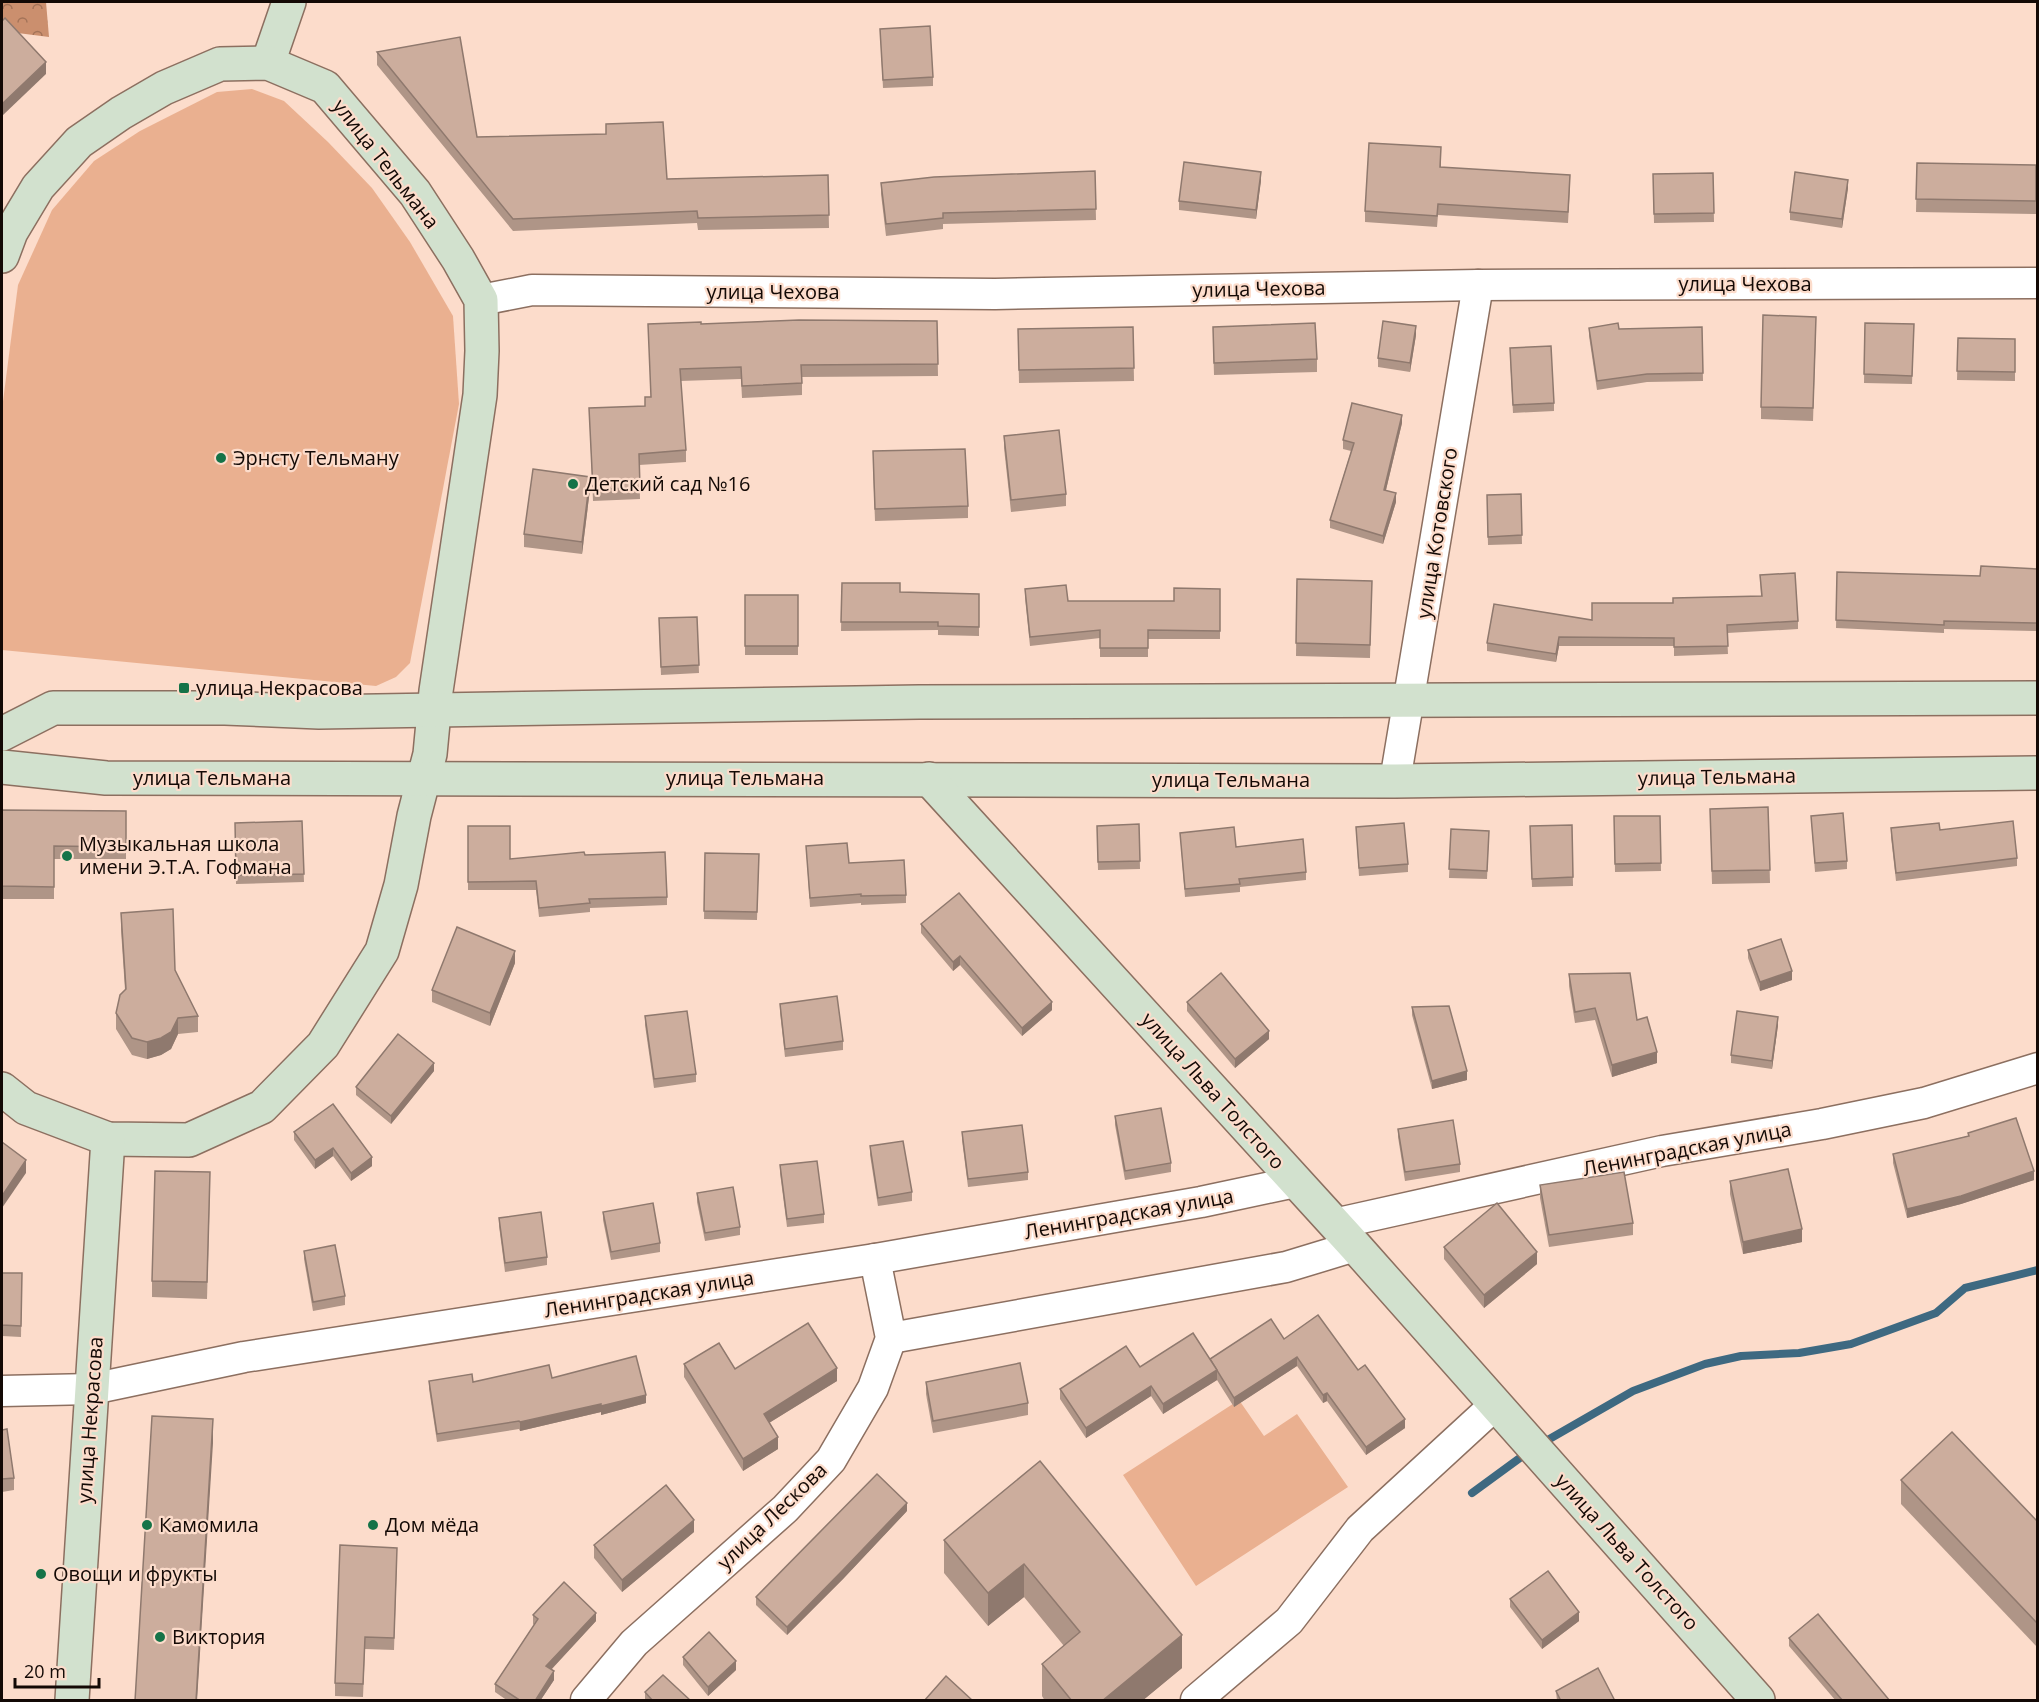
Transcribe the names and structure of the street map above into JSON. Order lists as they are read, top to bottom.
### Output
{
  "streets": {
    "main road": ["улица Тельмана", "улица Льва Толстого", "улица Некрасова"],
    "street": [
      "улица Чехова",
      "улица Котовского",
      "Ленинградская улица",
      "улица Лескова"
    ]
  },
  "crossings": [
    ["улица Тельмана", "улица Чехова"],
    ["улица Тельмана", "улица Котовского"],
    ["улица Тельмана", "улица Льва Толстого"],
    ["улица Тельмана", "улица Некрасова"],
    ["улица Чехова", "улица Котовского"],
    ["улица Льва Толстого", "Ленинградская улица"],
    ["Ленинградская улица", "улица Некрасова"],
    ["Ленинградская улица", "улица Лескова"]
  ],
  "places": {
    "other": [
      "Эрнсту Тельману",
      "Детский сад №16",
      "Музыкальная школа имени Э.Т.А. Гофмана",
      "Камомила",
      "Дом мёда",
      "Овощи и фрукты",
      "Виктория"
    ],
    "transit": ["улица Некрасова"]
  },
  "scale_bar": "20 m"
}
